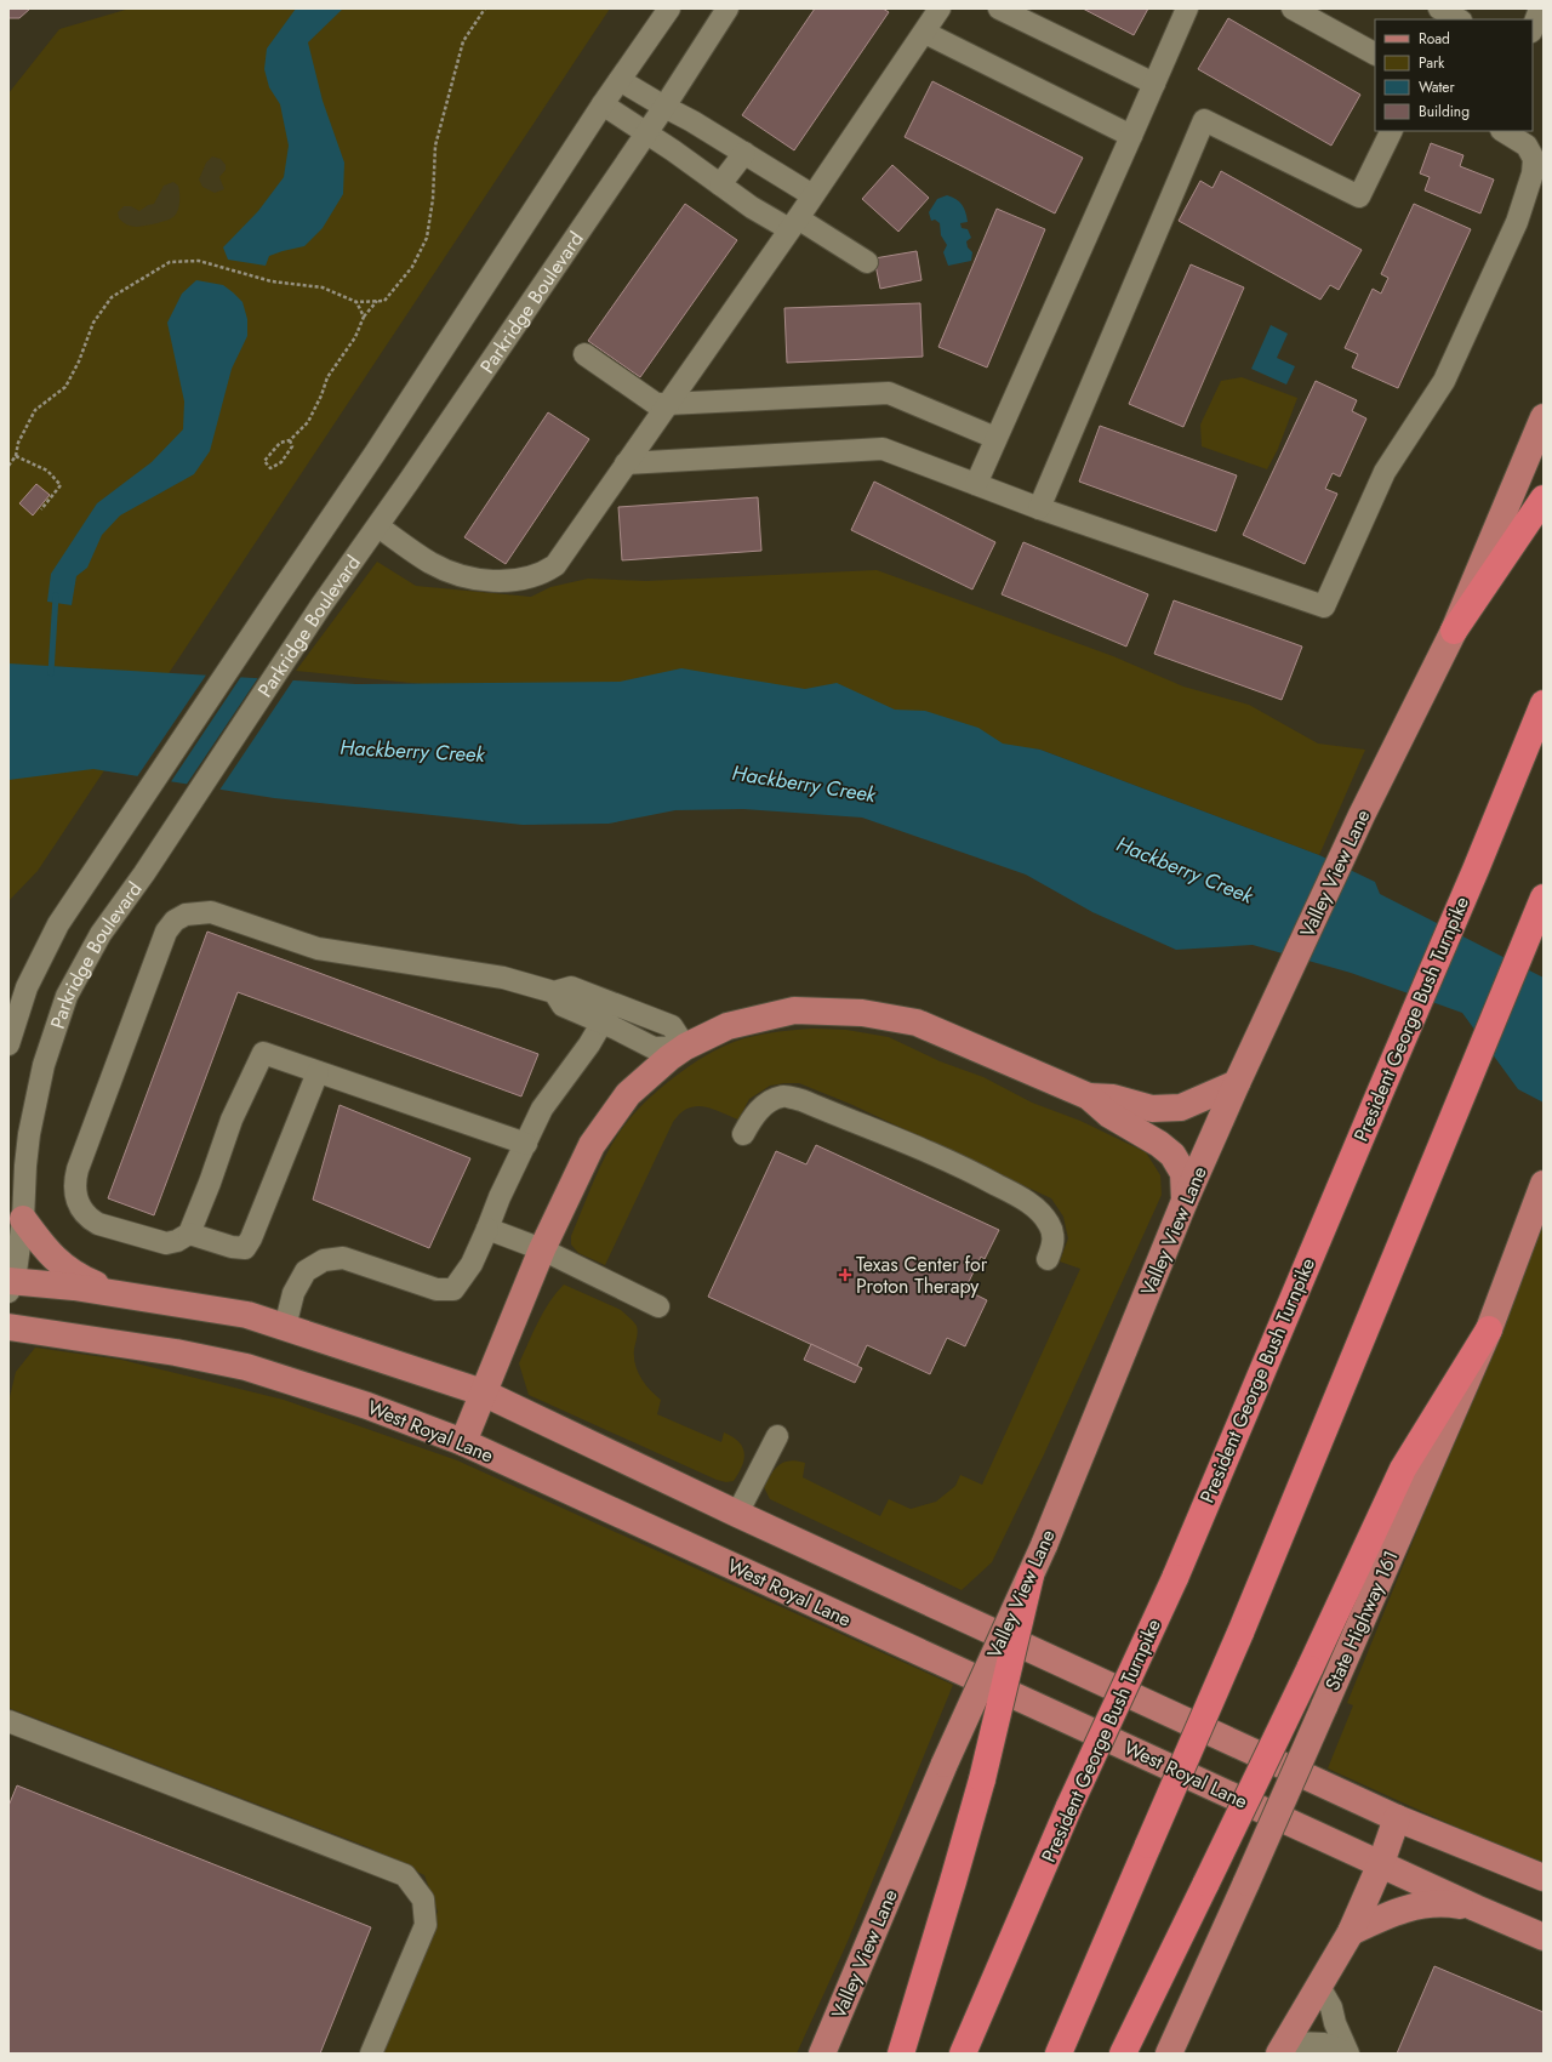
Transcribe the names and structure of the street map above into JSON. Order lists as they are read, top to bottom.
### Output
{
  "streets": {
    "highway": ["President George Bush Turnpike"],
    "main road": ["Valley View Lane", "West Royal Lane", "State Highway 161"],
    "street": ["Parkridge Boulevard"]
  },
  "water": ["Hackberry Creek"],
  "places": {
    "health": ["Texas Center for Proton Therapy"]
  },
  "legend": [
    "Road",
    "Park",
    "Water",
    "Building"
  ]
}
